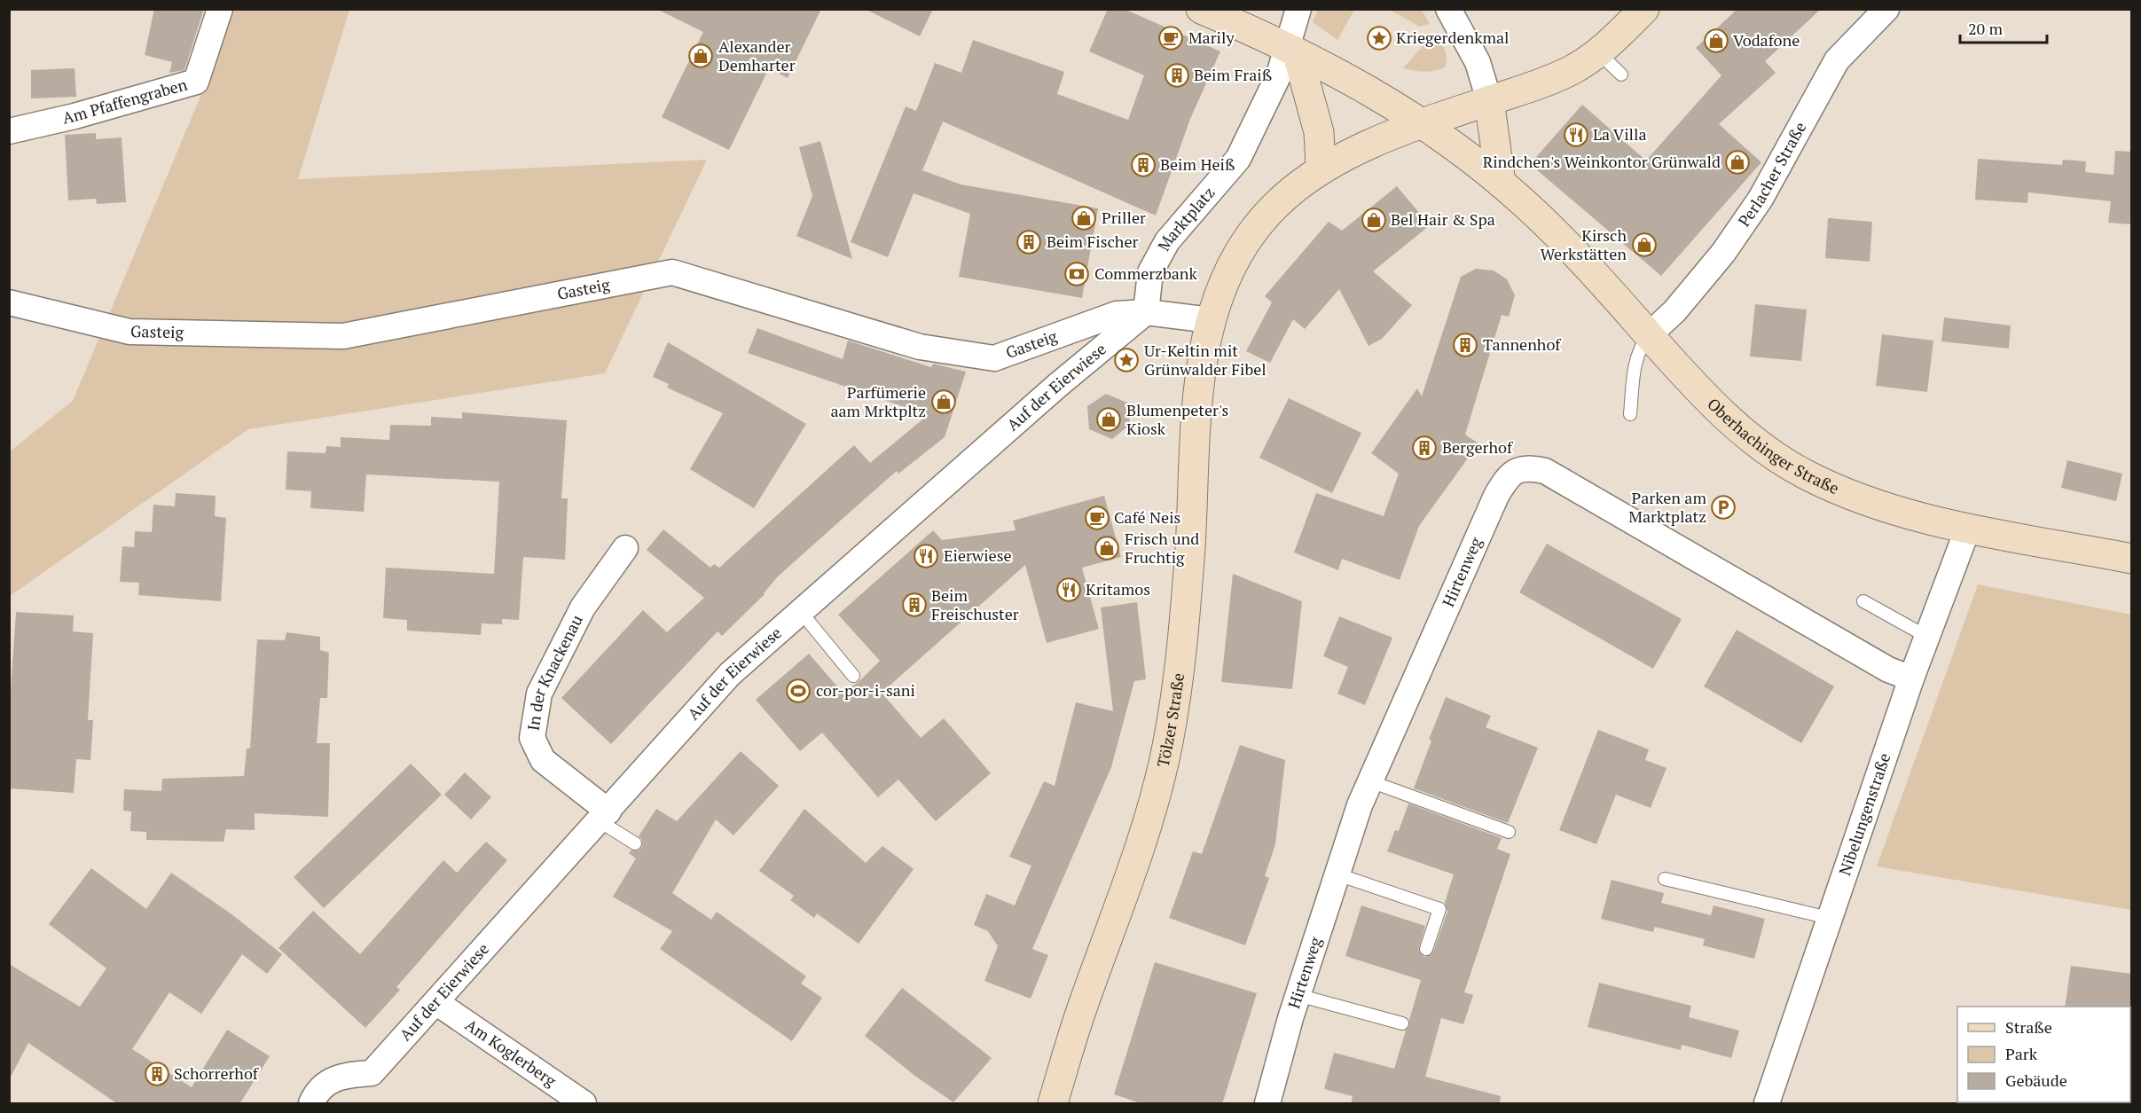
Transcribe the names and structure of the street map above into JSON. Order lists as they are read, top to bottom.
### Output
{
  "streets": {
    "main road": ["Oberhachinger Straße", "Tölzer Straße"],
    "street": [
      "Am Pfaffengraben",
      "Perlacher Straße",
      "Marktplatz",
      "Gasteig",
      "Auf der Eierwiese",
      "Hirtenweg",
      "In der Knackenau",
      "Nibelungenstraße",
      "Am Koglerberg"
    ]
  },
  "crossings": [
    ["Perlacher Straße", "Oberhachinger Straße"],
    ["Marktplatz", "Gasteig"],
    ["Marktplatz", "Auf der Eierwiese"],
    ["Gasteig", "Auf der Eierwiese"],
    ["Auf der Eierwiese", "In der Knackenau"],
    ["Auf der Eierwiese", "Am Koglerberg"],
    ["Oberhachinger Straße", "Nibelungenstraße"],
    ["Hirtenweg", "Nibelungenstraße"]
  ],
  "places": {
    "cafe": ["Marily", "Café Neis"],
    "place": ["Kriegerdenkmal", "Ur-Keltin mit Grünwalder Fibel"],
    "shop": [
      "Vodafone",
      "Alexander Demharter",
      "Rindchen's Weinkontor Grünwald",
      "Priller",
      "Bel Hair & Spa",
      "Kirsch Werkstätten",
      "Parfümerie aam Mrktpltz",
      "Blumenpeter's Kiosk",
      "Frisch und Fruchtig"
    ],
    "building": [
      "Beim Fraiß",
      "Beim Heiß",
      "Beim Fischer",
      "Tannenhof",
      "Bergerhof",
      "Beim Freischuster",
      "Schorrerhof"
    ],
    "restaurant": ["La Villa", "Eierwiese", "Kritamos"],
    "bank": ["Commerzbank"],
    "parking": ["Parken am Marktplatz"],
    "sports": ["cor-por-i-sani"]
  },
  "legend": ["Straße", "Park", "Gebäude"],
  "scale_bar": "20 m"
}
